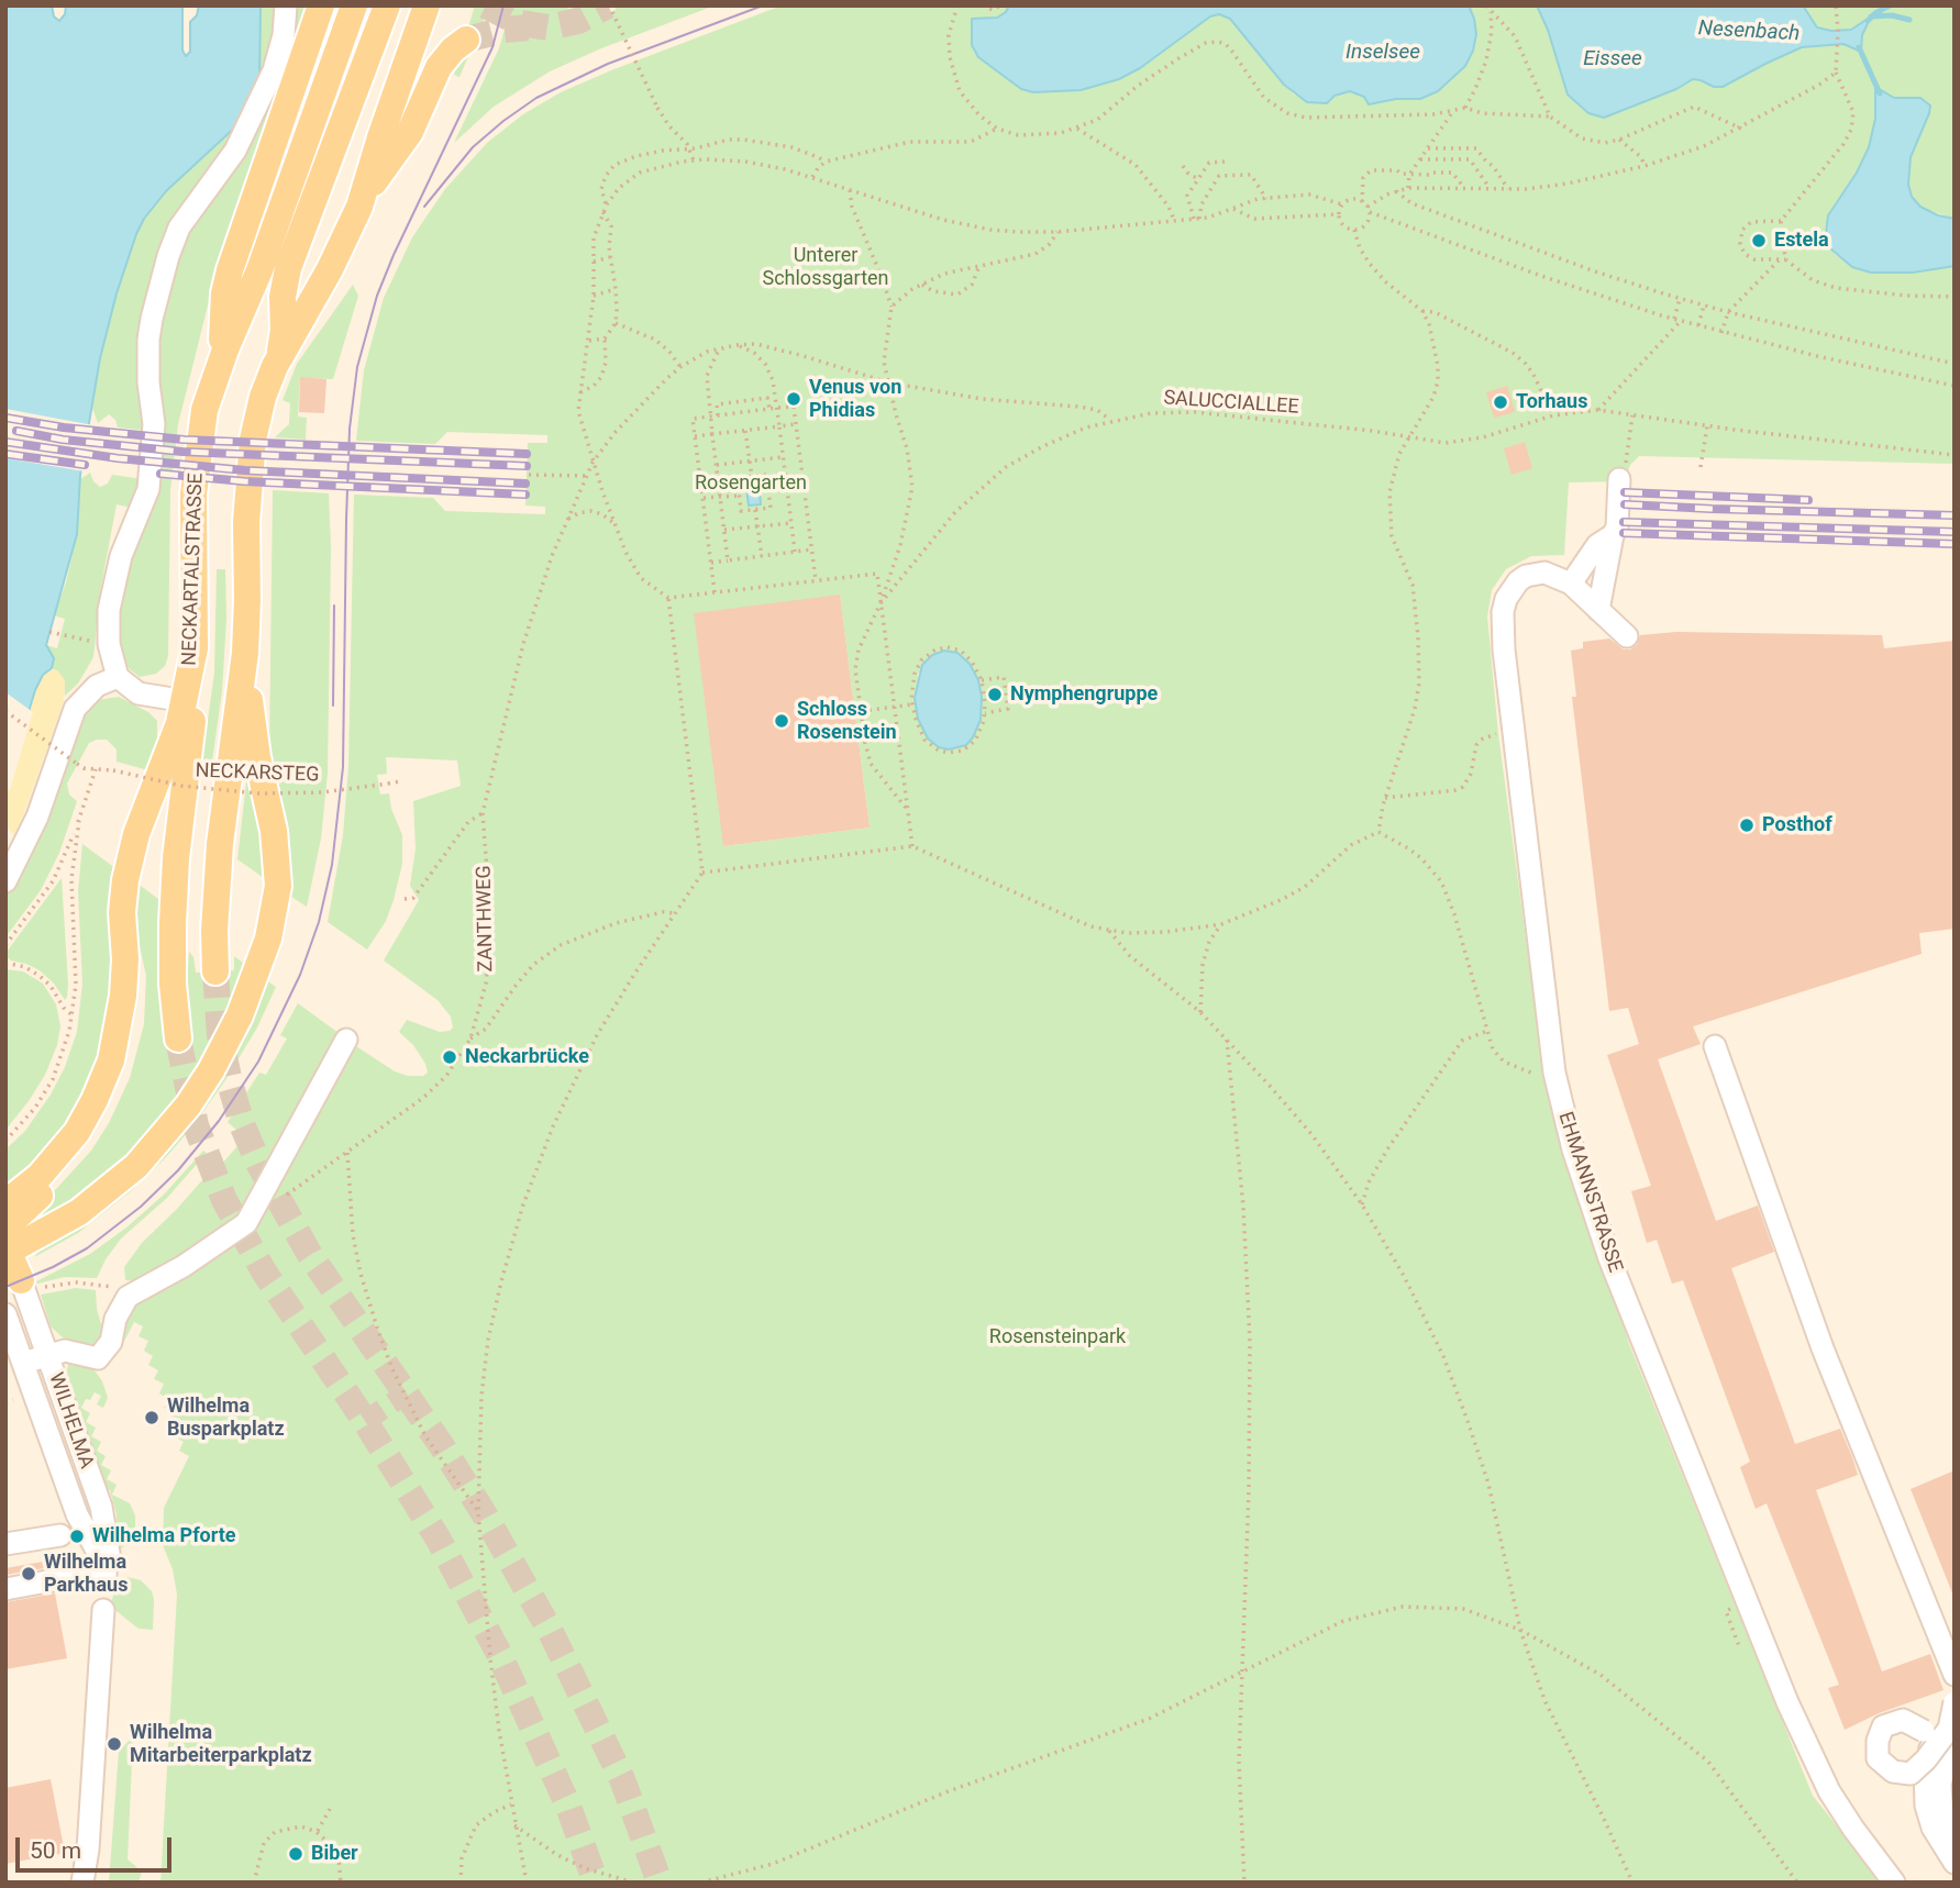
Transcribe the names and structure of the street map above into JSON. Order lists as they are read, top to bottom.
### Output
{
  "streets": {
    "main road": ["NECKARTALSTRASSE"],
    "street": ["EHMANNSTRASSE", "WILHELMA"],
    "path": ["SALUCCIALLEE", "NECKARSTEG", "ZANTHWEG"]
  },
  "crossings": [
    ["SALUCCIALLEE", "ZANTHWEG"]
  ],
  "water": ["Nesenbach", "Inselsee", "Eissee"],
  "parks": ["Unterer Schlossgarten", "Rosengarten", "Rosensteinpark"],
  "places": [
    "Estela",
    "Venus von Phidias",
    "Torhaus",
    "Nymphengruppe",
    "Schloss Rosenstein",
    "Posthof",
    "Neckarbrücke",
    "Wilhelma Busparkplatz",
    "Wilhelma Pforte",
    "Wilhelma Parkhaus",
    "Wilhelma Mitarbeiterparkplatz",
    "Biber"
  ],
  "scale_bar": "50 m"
}
